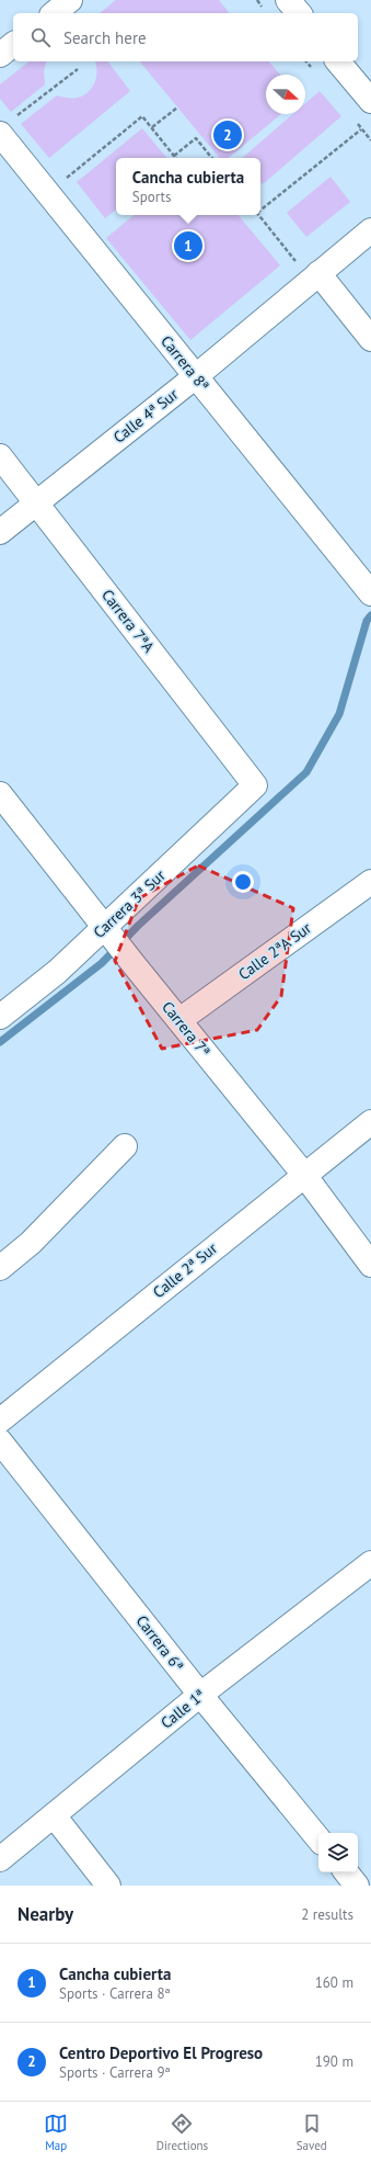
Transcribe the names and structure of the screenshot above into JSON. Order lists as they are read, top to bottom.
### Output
{
  "streets": {
    "street": [
      "Carrera 8ª",
      "Calle 4ª Sur",
      "Carrera 7ªA",
      "Carrera 3ª Sur",
      "Calle 2ªA Sur",
      "Carrera 7ª",
      "Calle 2ª Sur",
      "Carrera 6ª",
      "Calle 1ª"
    ]
  },
  "crossings": [
    ["Carrera 8ª", "Calle 4ª Sur"],
    ["Calle 4ª Sur", "Carrera 7ªA"],
    ["Carrera 7ªA", "Carrera 3ª Sur"],
    ["Carrera 3ª Sur", "Carrera 7ª"],
    ["Calle 2ªA Sur", "Carrera 7ª"],
    ["Carrera 7ª", "Calle 2ª Sur"],
    ["Carrera 6ª", "Calle 1ª"]
  ],
  "north": "right",
  "page": {
    "search": "Search here",
    "pins": ["2", "1"],
    "popup": ["Cancha cubierta", "Sports"],
    "heading": ["Nearby", "2 results"],
    "list": [
      {
        "mark": "1",
        "name": "Cancha cubierta",
        "note": "Sports · Carrera 8ª",
        "value": "160 m"
      },
      {
        "mark": "2",
        "name": "Centro Deportivo El Progreso",
        "note": "Sports · Carrera 9ª",
        "value": "190 m"
      }
    ],
    "nav": ["Map", "Directions", "Saved"]
  }
}
